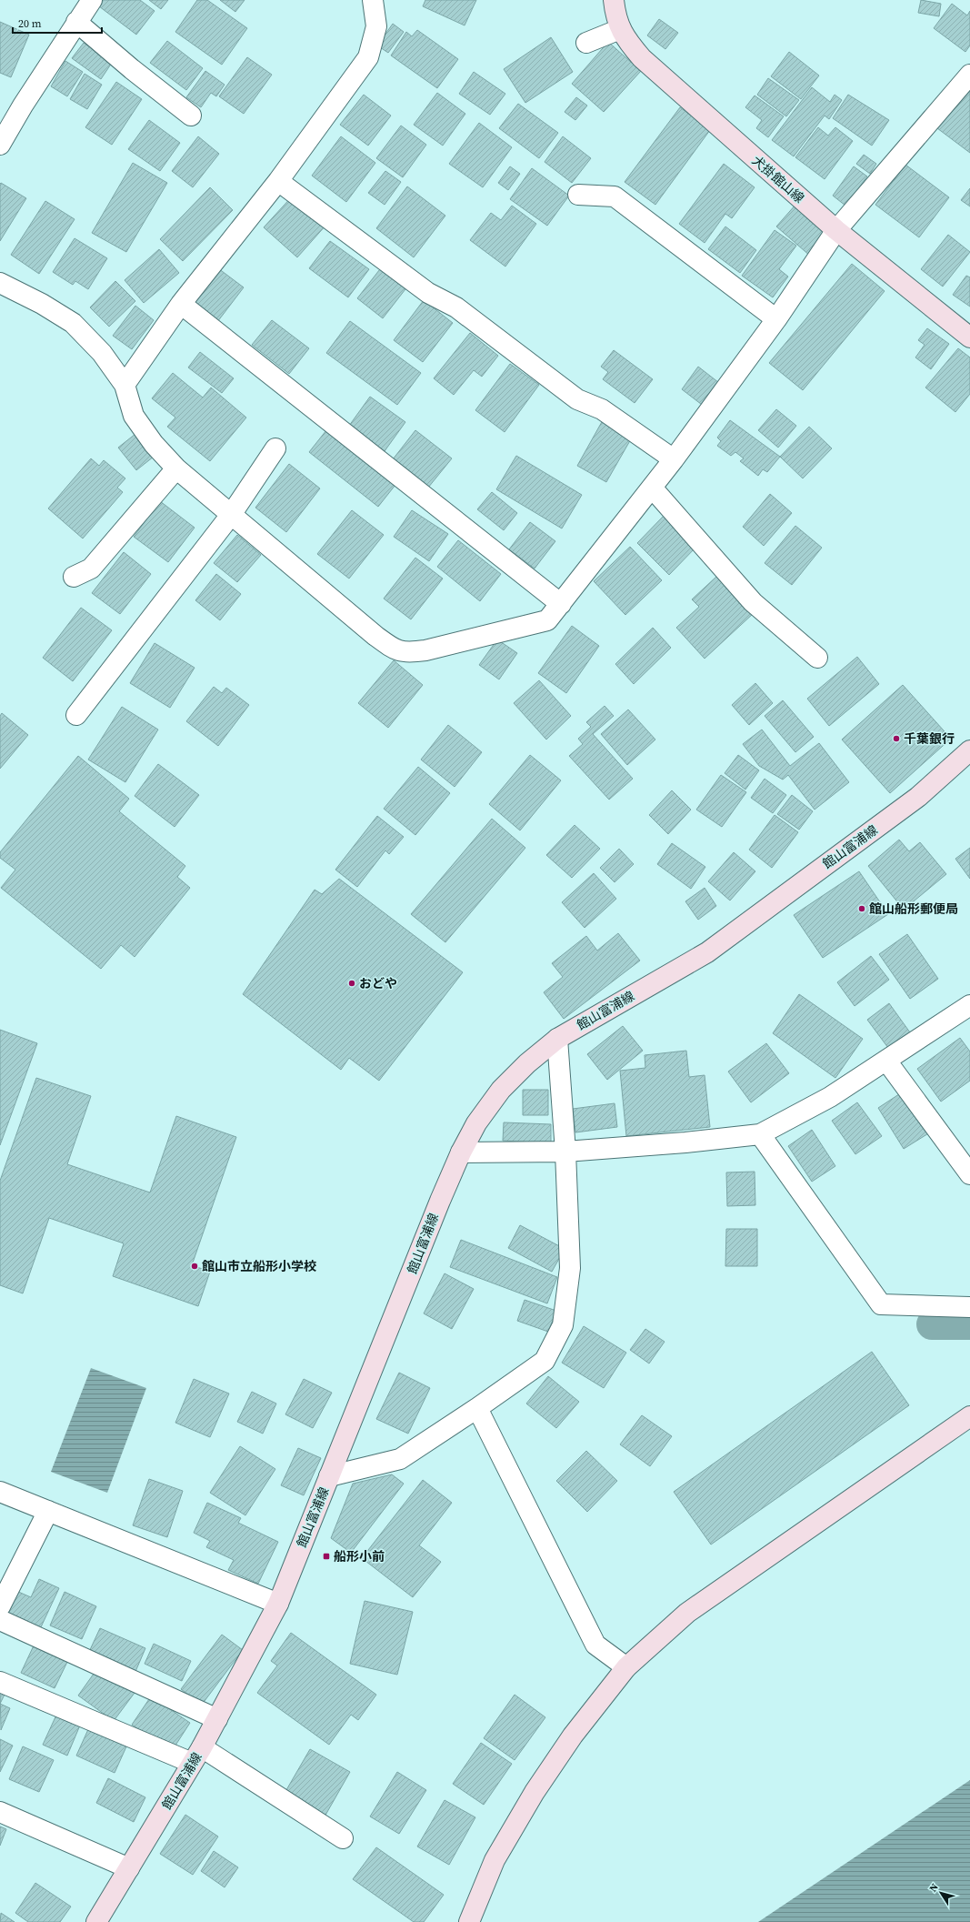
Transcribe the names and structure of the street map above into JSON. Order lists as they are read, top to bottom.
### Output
{
  "streets": {
    "main road": ["犬掛館山線", "館山富浦線"]
  },
  "places": {
    "other": [
      "千葉銀行",
      "館山船形郵便局",
      "おどや",
      "館山市立船形小学校"
    ],
    "transit": ["船形小前"]
  },
  "scale_bar": "20 m",
  "north": "top left"
}
